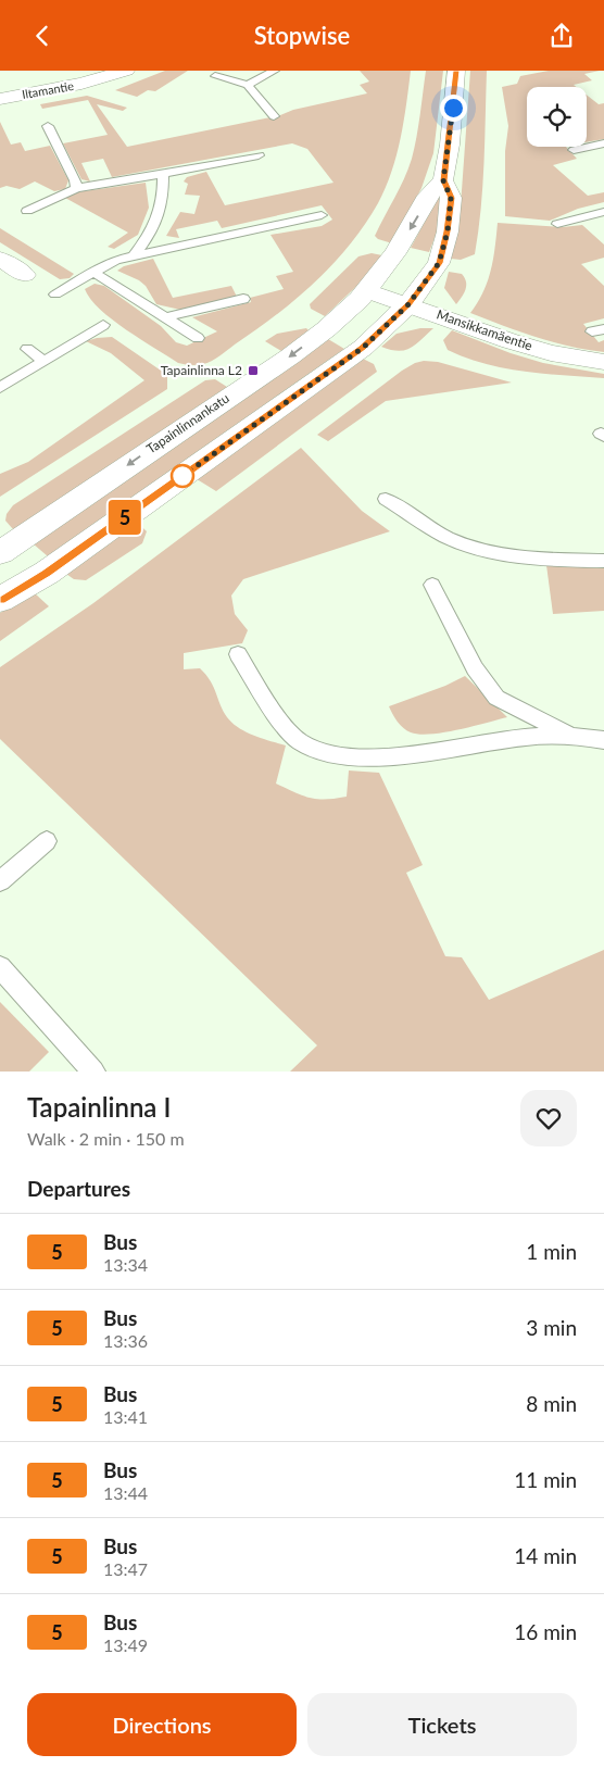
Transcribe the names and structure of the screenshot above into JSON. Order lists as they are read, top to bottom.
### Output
{
  "streets": {
    "street": ["Iltamantie", "Mansikkamäentie", "Tapainlinnankatu"]
  },
  "crossings": [
    ["Mansikkamäentie", "Tapainlinnankatu"]
  ],
  "places": {
    "transit": ["Tapainlinna L2"]
  },
  "lines": ["bus line 5"],
  "page": {
    "header": "Stopwise",
    "on_map": "5",
    "heading": [
      ["Tapainlinna I", "Walk · 2 min · 150 m"],
      "Departures"
    ],
    "list": [
      {
        "mark": "5",
        "name": "Bus",
        "note": "13:34",
        "value": "1 min"
      },
      {
        "mark": "5",
        "name": "Bus",
        "note": "13:36",
        "value": "3 min"
      },
      {
        "mark": "5",
        "name": "Bus",
        "note": "13:41",
        "value": "8 min"
      },
      {
        "mark": "5",
        "name": "Bus",
        "note": "13:44",
        "value": "11 min"
      },
      {
        "mark": "5",
        "name": "Bus",
        "note": "13:47",
        "value": "14 min"
      },
      {
        "mark": "5",
        "name": "Bus",
        "note": "13:49",
        "value": "16 min"
      }
    ],
    "buttons": ["Directions", "Tickets"]
  }
}
